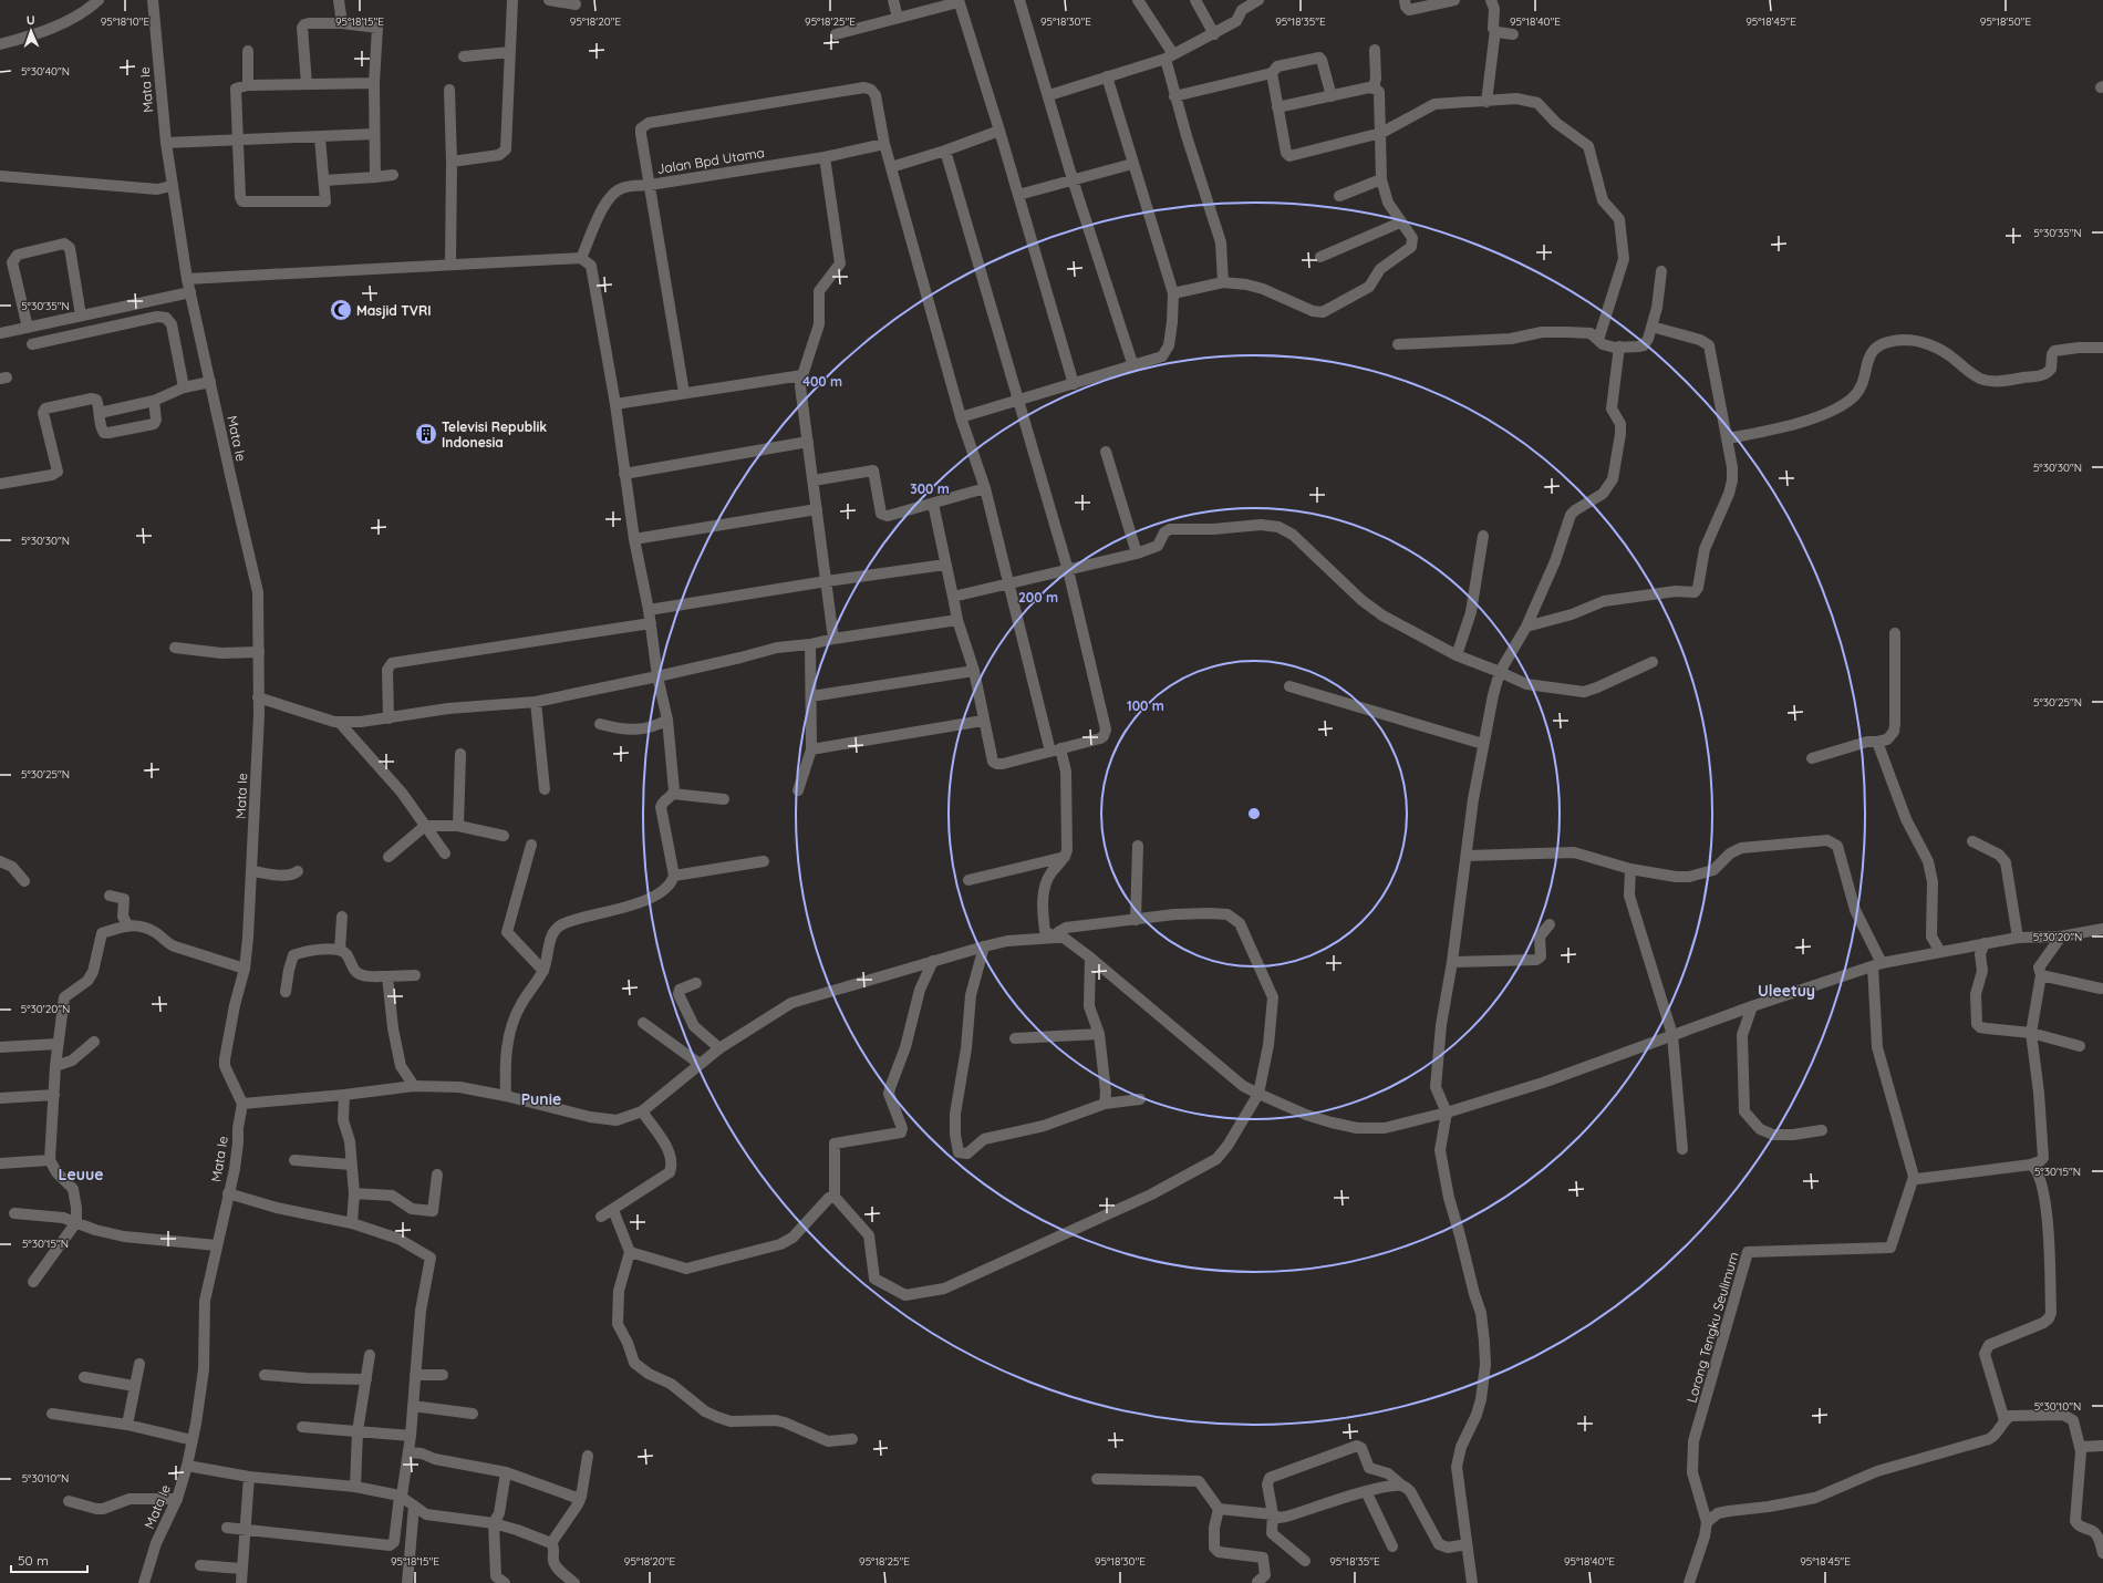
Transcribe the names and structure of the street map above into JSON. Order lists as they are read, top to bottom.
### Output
{
  "streets": {
    "street": ["Mata Ie", "Jalan Bpd Utama", "Lorong Tengku Seulimum"]
  },
  "districts": ["Uleetuy", "Punie", "Leuue"],
  "places": {
    "mosque": ["Masjid TVRI"],
    "building": ["Televisi Republik Indonesia"]
  },
  "scale_bar": "50 m",
  "north": "top",
  "coordinates": [
    "95°18'10\"E",
    "95°18'15\"E",
    "95°18'20\"E",
    "95°18'25\"E",
    "95°18'30\"E",
    "95°18'35\"E",
    "95°18'40\"E",
    "95°18'45\"E",
    "95°18'50\"E",
    "5°30'40\"N",
    "5°30'35\"N",
    "5°30'30\"N",
    "5°30'25\"N",
    "5°30'20\"N",
    "5°30'15\"N",
    "5°30'10\"N"
  ],
  "rings": [
    "400 m",
    "300 m",
    "200 m",
    "100 m"
  ]
}
